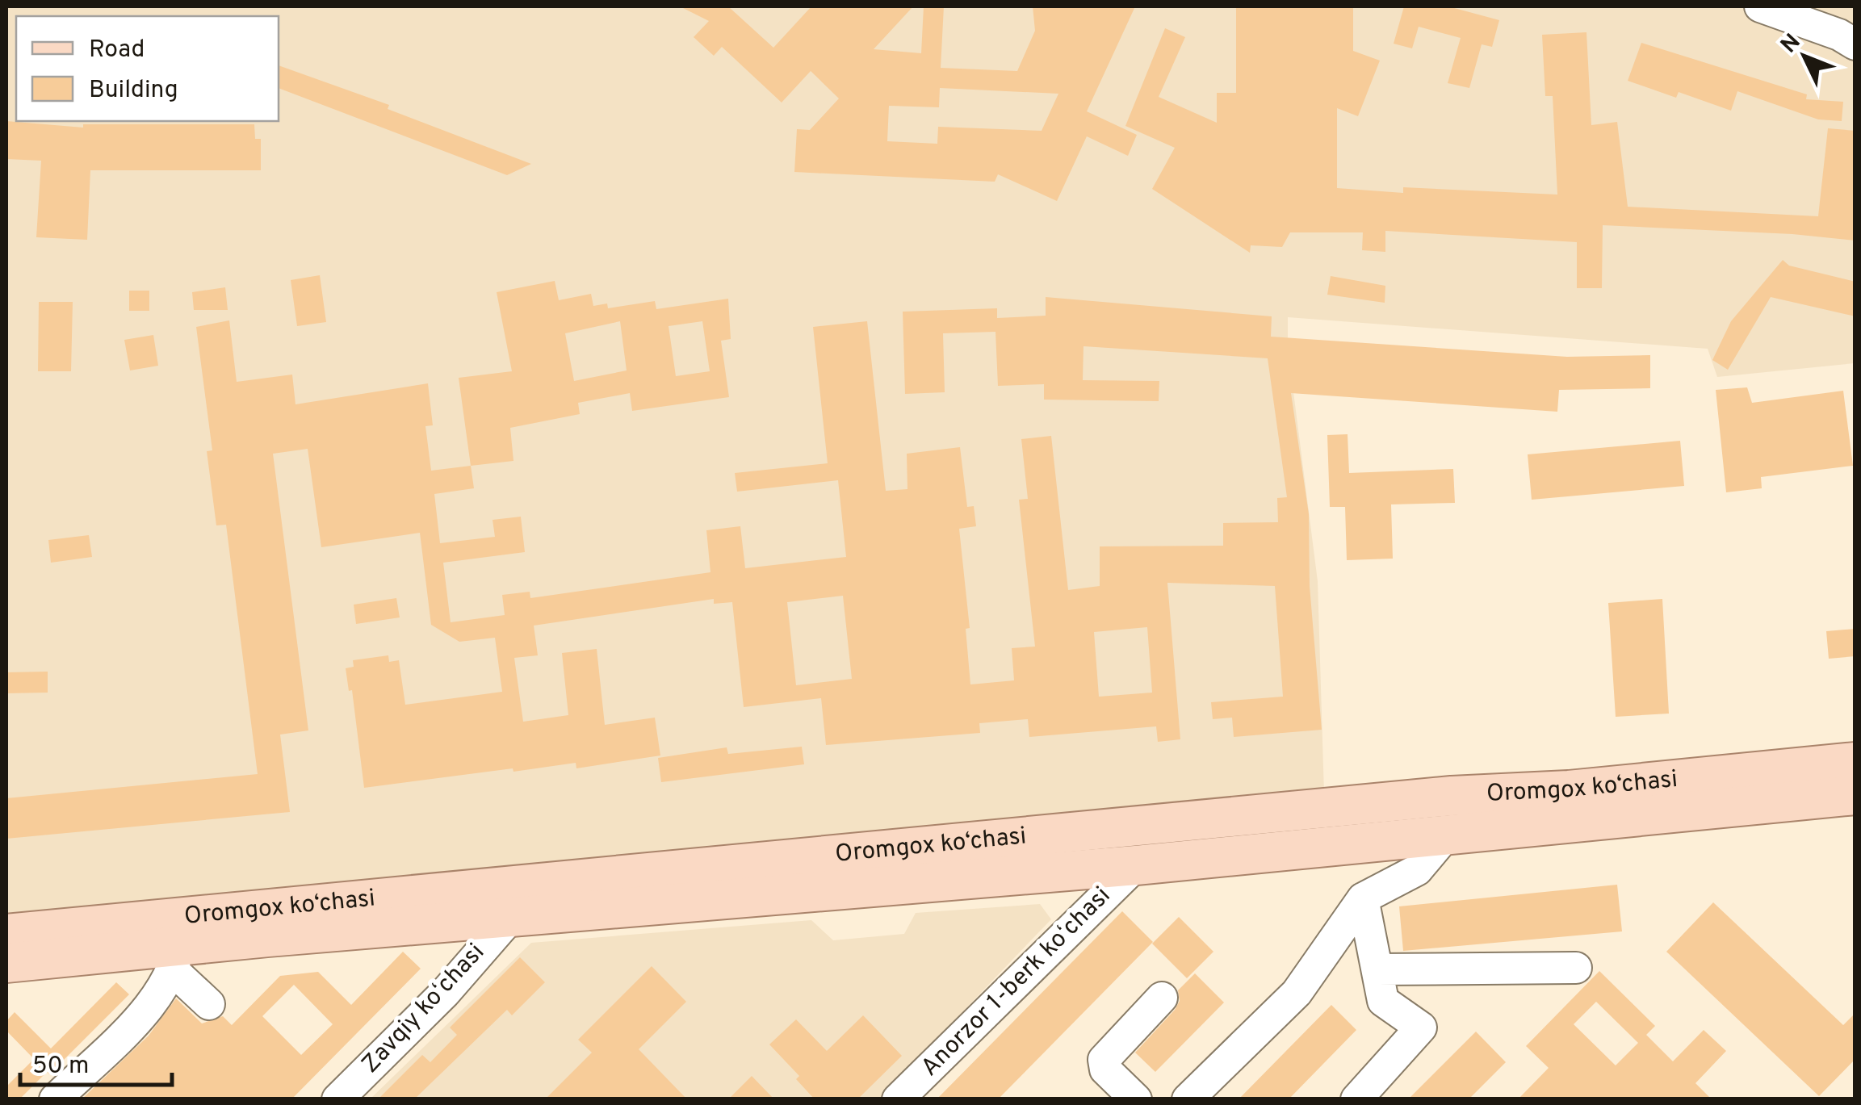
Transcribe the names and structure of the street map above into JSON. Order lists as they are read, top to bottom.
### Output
{
  "streets": {
    "main road": ["Oromgox ko‘chasi"],
    "street": ["Anorzor 1-berk koʻchasi", "Zavqiy koʻchasi"]
  },
  "crossings": [
    ["Oromgox ko‘chasi", "Anorzor 1-berk koʻchasi"],
    ["Oromgox ko‘chasi", "Zavqiy koʻchasi"]
  ],
  "legend": ["Road", "Building"],
  "scale_bar": "50 m",
  "north": "top left"
}
